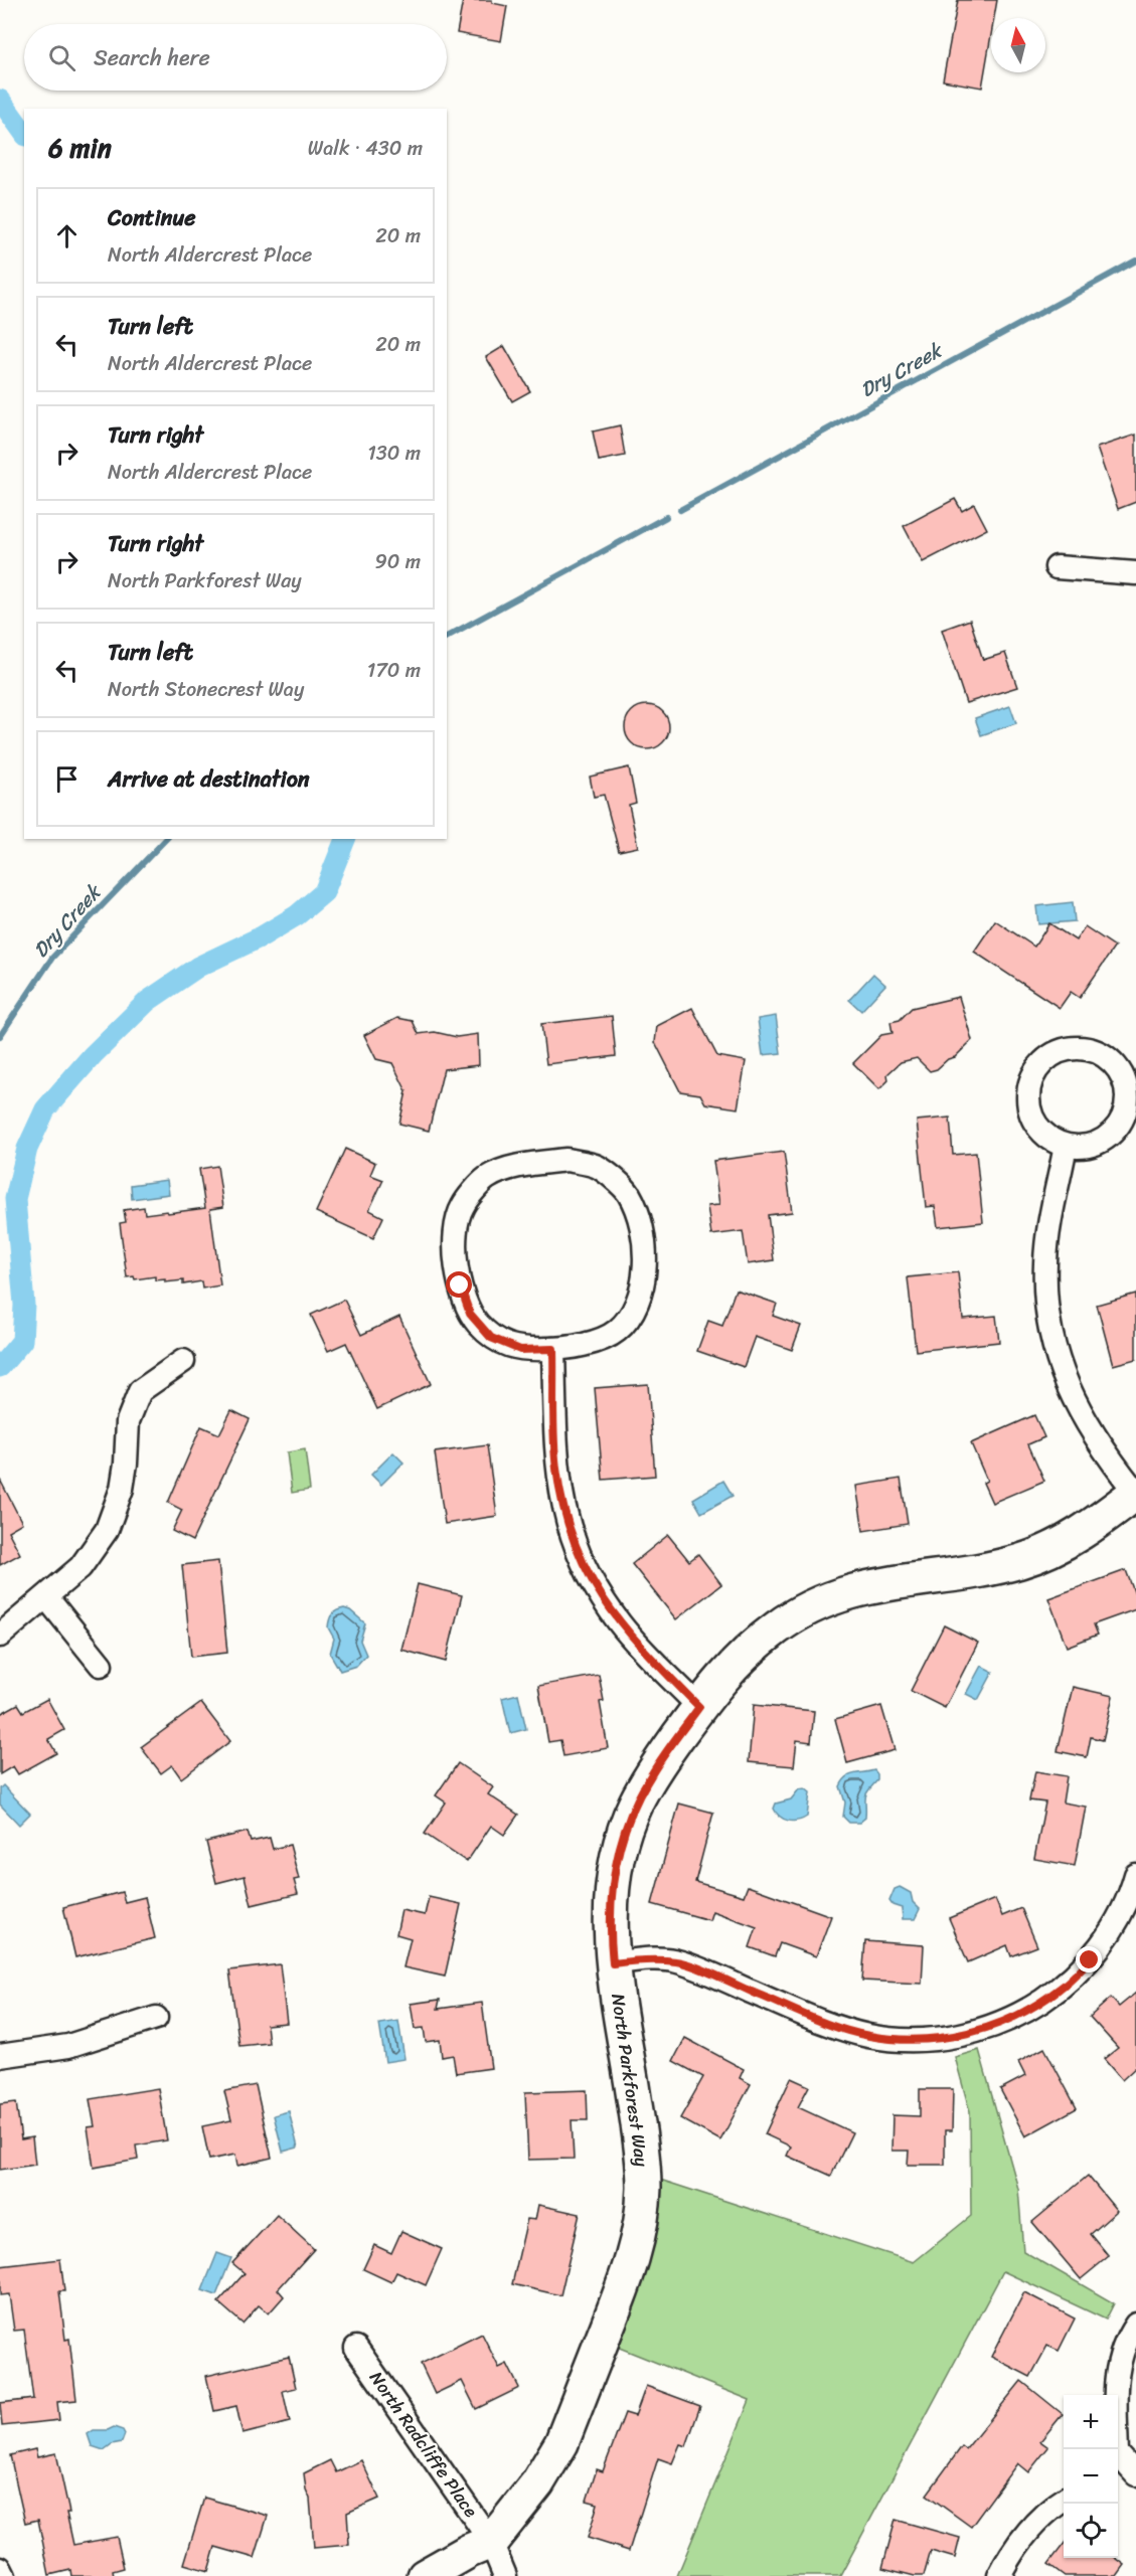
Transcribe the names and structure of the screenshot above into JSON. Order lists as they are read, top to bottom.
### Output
{
  "streets": {
    "street": ["North Parkforest Way", "North Radcliffe Place"]
  },
  "crossings": [
    ["North Parkforest Way", "North Radcliffe Place"]
  ],
  "water": ["Dry Creek"],
  "north": "top",
  "page": {
    "search": "Search here",
    "heading": ["6 min", "Walk · 430 m"],
    "list": [
      ["Continue", "North Aldercrest Place", "20 m"],
      ["Turn left", "North Aldercrest Place", "20 m"],
      ["Turn right", "North Aldercrest Place", "130 m"],
      ["Turn right", "North Parkforest Way", "90 m"],
      ["Turn left", "North Stonecrest Way", "170 m"],
      "Arrive at destination"
    ],
    "map_buttons": ["+", "−"]
  }
}
